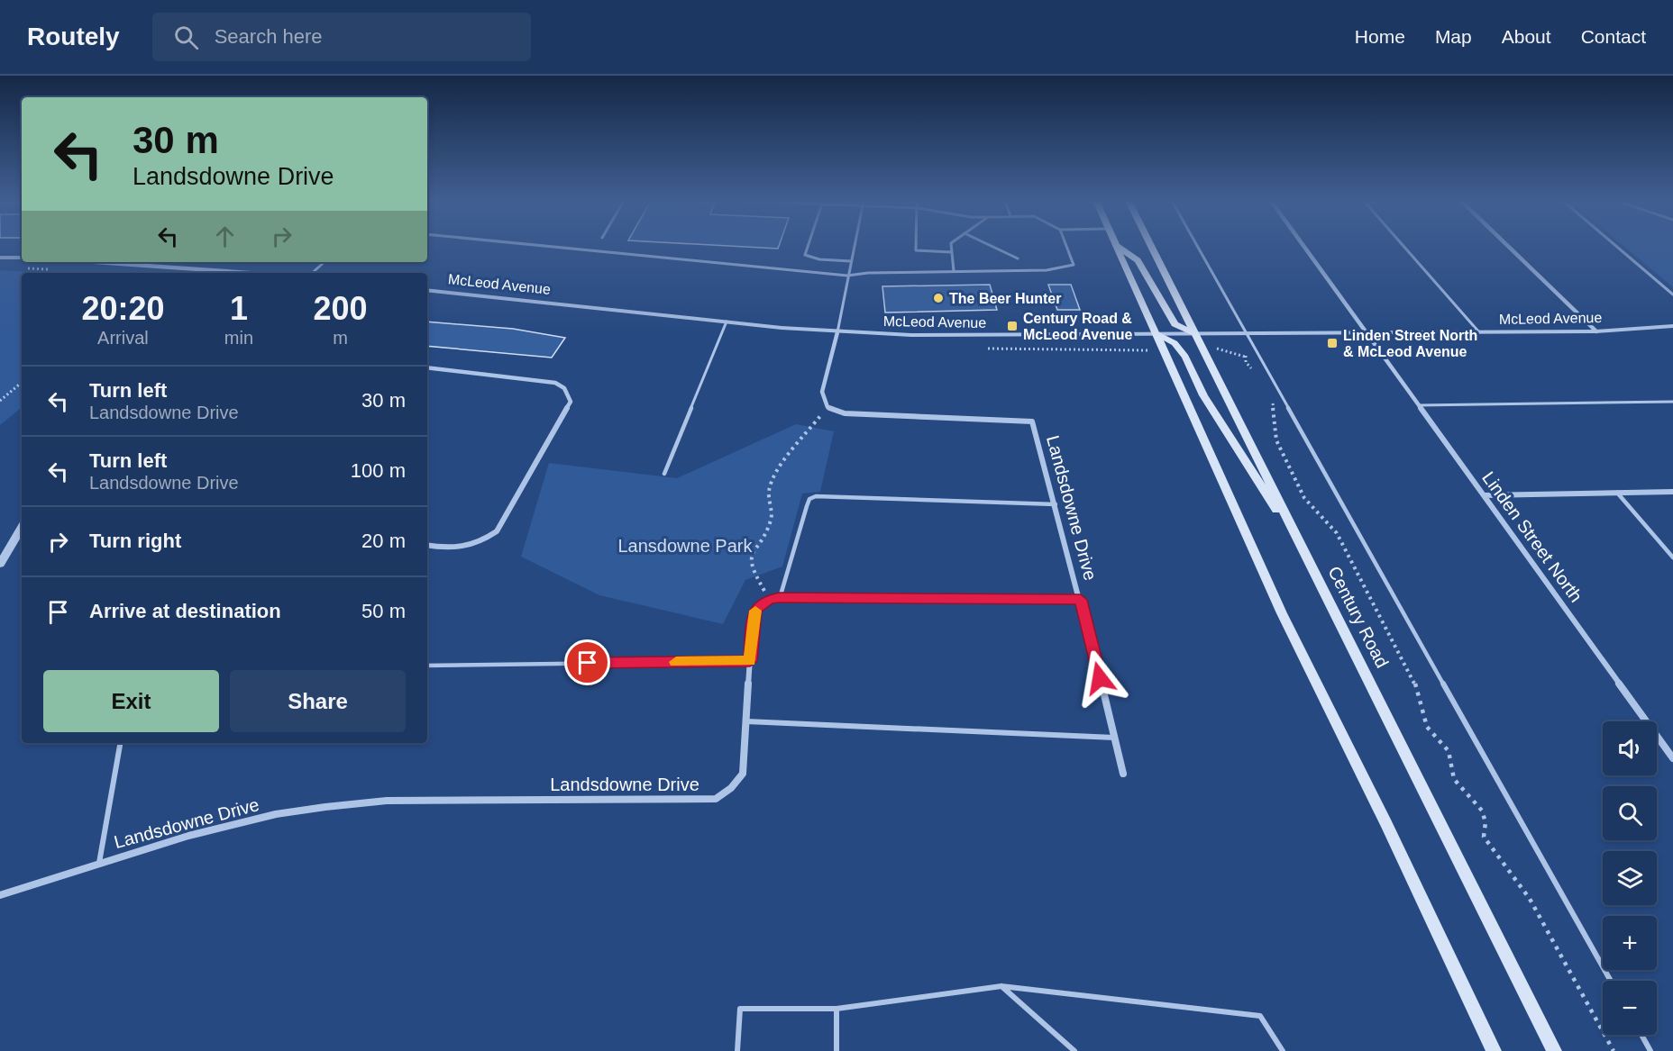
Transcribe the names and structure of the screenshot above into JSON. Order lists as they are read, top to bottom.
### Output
{
  "streets": {
    "main road": ["Century Road"],
    "street": ["McLeod Avenue", "Landsdowne Drive", "Linden Street North"]
  },
  "crossings": [
    ["McLeod Avenue", "Linden Street North"],
    ["McLeod Avenue", "Century Road"]
  ],
  "parks": ["Lansdowne Park"],
  "places": {
    "other": ["The Beer Hunter"],
    "transit": ["Century Road & McLeod Avenue", "Linden Street North & McLeod Avenue"]
  },
  "page": {
    "header": "Routely",
    "search": "Search here",
    "nav": [
      "Home",
      "Map",
      "About",
      "Contact"
    ],
    "turn": ["30 m", "Landsdowne Drive"],
    "eta": [
      "20:20",
      "Arrival",
      "1",
      "min",
      "200",
      "m"
    ],
    "list": [
      {
        "name": "Turn left",
        "note": "Landsdowne Drive",
        "value": "30 m"
      },
      {
        "name": "Turn left",
        "note": "Landsdowne Drive",
        "value": "100 m"
      },
      {
        "name": "Turn right",
        "value": "20 m"
      },
      {
        "name": "Arrive at destination",
        "value": "50 m"
      }
    ],
    "buttons": ["Exit", "Share"],
    "map_buttons": ["+", "−"]
  }
}
